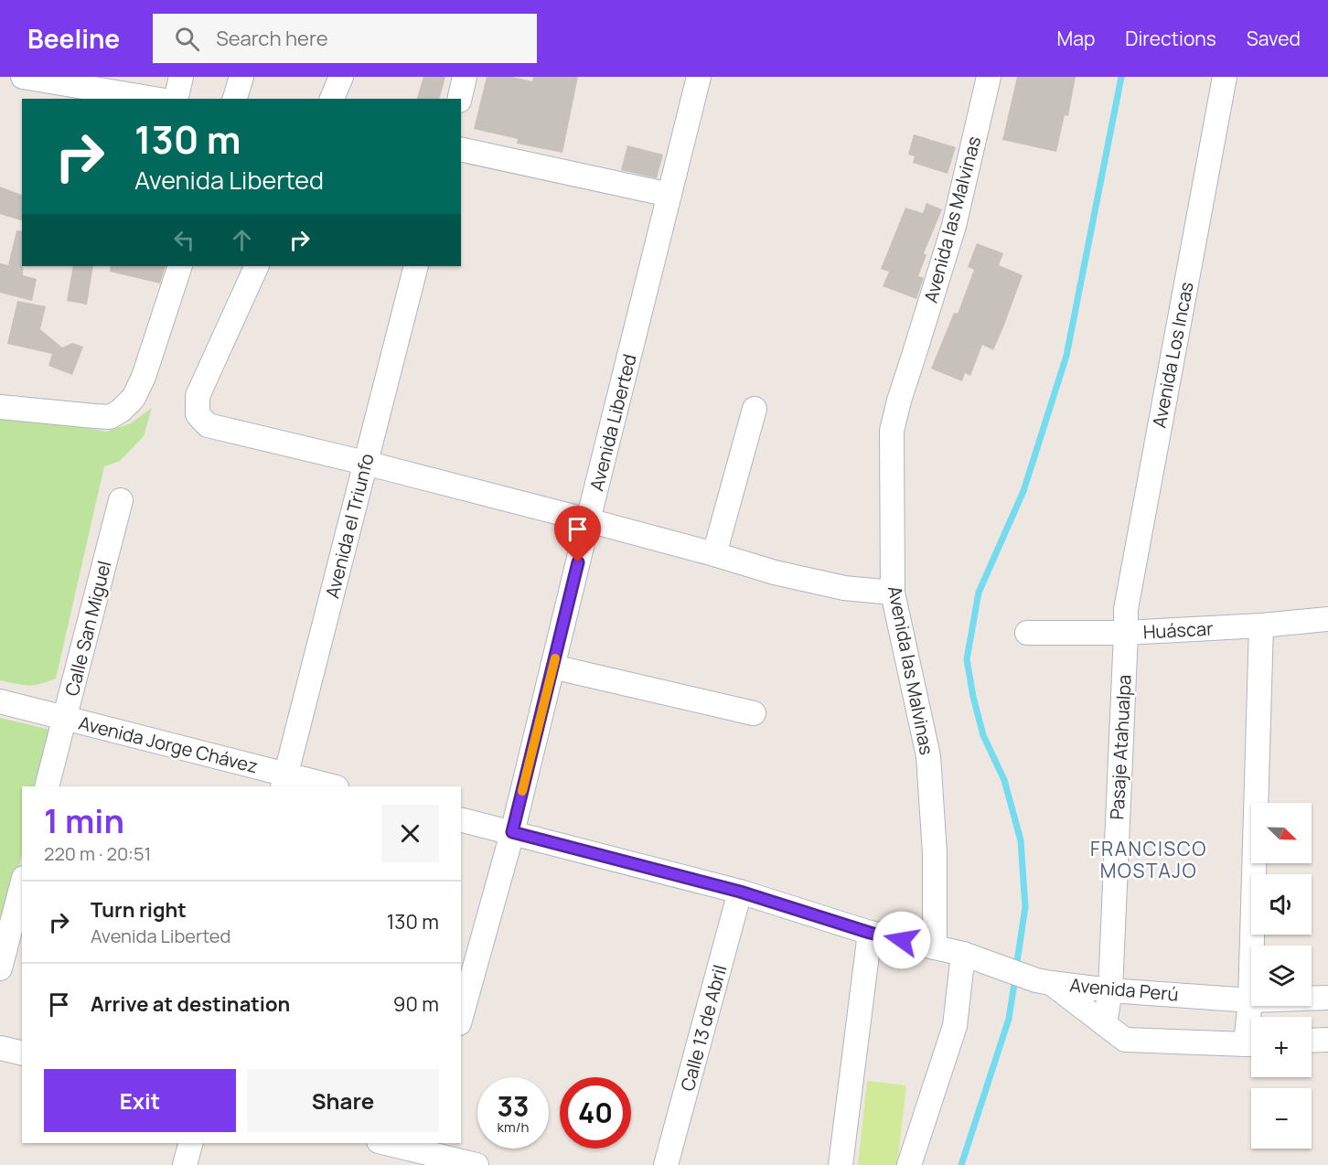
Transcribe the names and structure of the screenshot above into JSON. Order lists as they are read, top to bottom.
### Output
{
  "streets": {
    "street": [
      "Avenida las Malvinas",
      "Avenida Los Incas",
      "Avenida Liberted",
      "Avenida el Triunfo",
      "Calle San Miguel",
      "Huáscar",
      "Avenida Jorge Chávez",
      "Pasaje Atahualpa",
      "Avenida Perú",
      "Calle 13 de Abril"
    ]
  },
  "crossings": [
    ["Avenida Los Incas", "Huáscar"],
    ["Avenida Los Incas", "Pasaje Atahualpa"],
    ["Avenida el Triunfo", "Avenida Jorge Chávez"],
    ["Calle San Miguel", "Avenida Jorge Chávez"],
    ["Huáscar", "Pasaje Atahualpa"],
    ["Pasaje Atahualpa", "Avenida Perú"]
  ],
  "districts": ["FRANCISCO MOSTAJO"],
  "north": "bottom right",
  "page": {
    "header": "Beeline",
    "search": "Search here",
    "nav": ["Map", "Directions", "Saved"],
    "turn": ["130 m", "Avenida Liberted"],
    "heading": ["1 min", "220 m · 20:51"],
    "map_buttons": ["+", "−"],
    "list": [
      {
        "name": "Turn right",
        "note": "Avenida Liberted",
        "value": "130 m"
      },
      {
        "name": "Arrive at destination",
        "value": "90 m"
      }
    ],
    "buttons": ["Exit", "Share"],
    "speed": "33 km/h",
    "limit": "40"
  }
}
